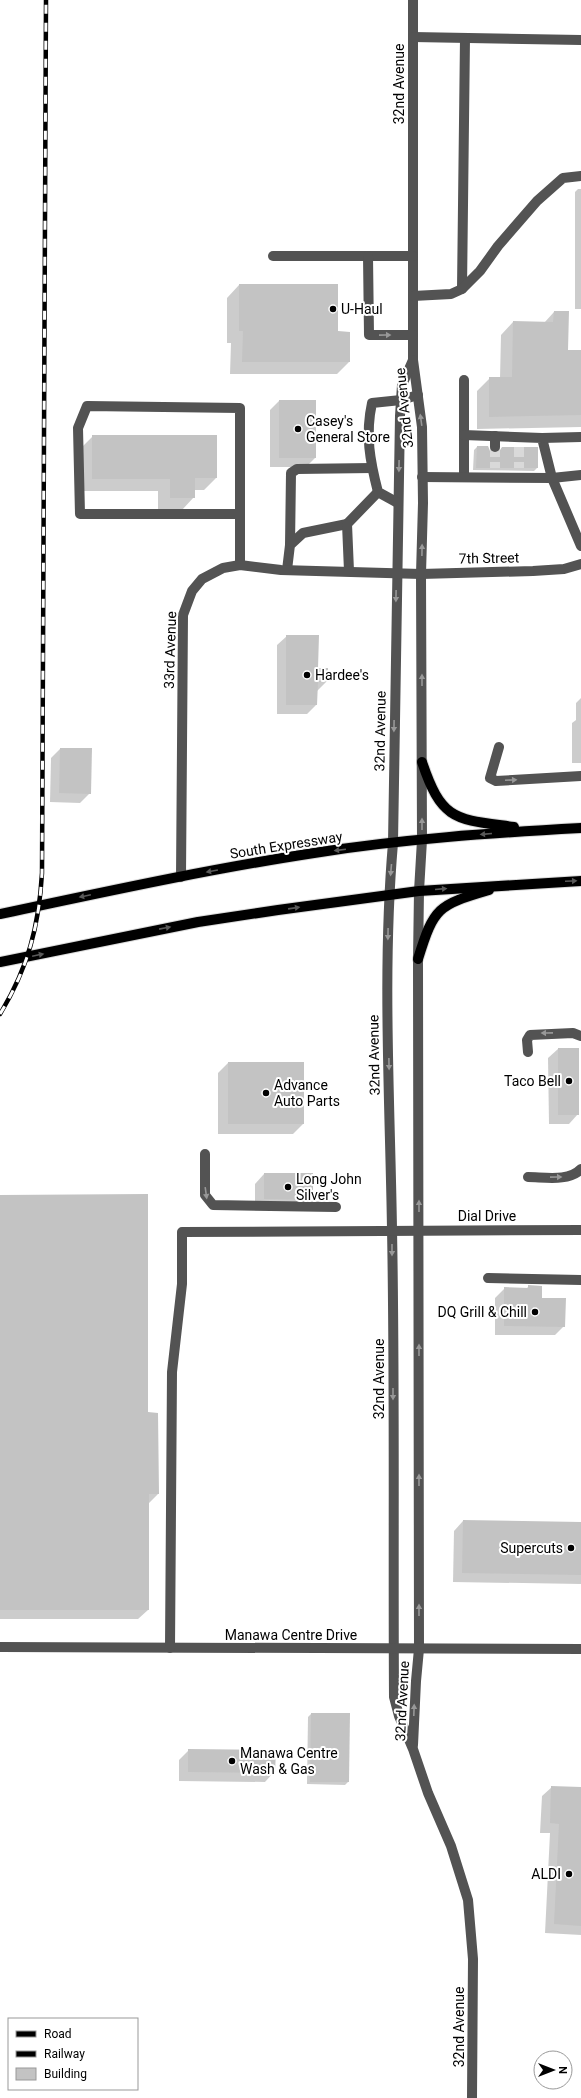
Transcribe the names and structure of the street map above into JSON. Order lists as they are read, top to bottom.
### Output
{
  "streets": {
    "main road": ["South Expressway"],
    "street": [
      "32nd Avenue",
      "7th Street",
      "33rd Avenue",
      "Dial Drive",
      "Manawa Centre Drive"
    ]
  },
  "crossings": [
    ["32nd Avenue", "7th Street"],
    ["32nd Avenue", "33rd Avenue"],
    ["32nd Avenue", "South Expressway"],
    ["32nd Avenue", "Dial Drive"],
    ["32nd Avenue", "Manawa Centre Drive"],
    ["7th Street", "33rd Avenue"],
    ["33rd Avenue", "South Expressway"],
    ["Dial Drive", "Manawa Centre Drive"]
  ],
  "places": [
    "U-Haul",
    "Casey's General Store",
    "Hardee's",
    "Taco Bell",
    "Advance Auto Parts",
    "Long John Silver's",
    "DQ Grill & Chill",
    "Supercuts",
    "Manawa Centre Wash & Gas",
    "ALDI"
  ],
  "legend": ["Road", "Railway", "Building"],
  "north": "right"
}
